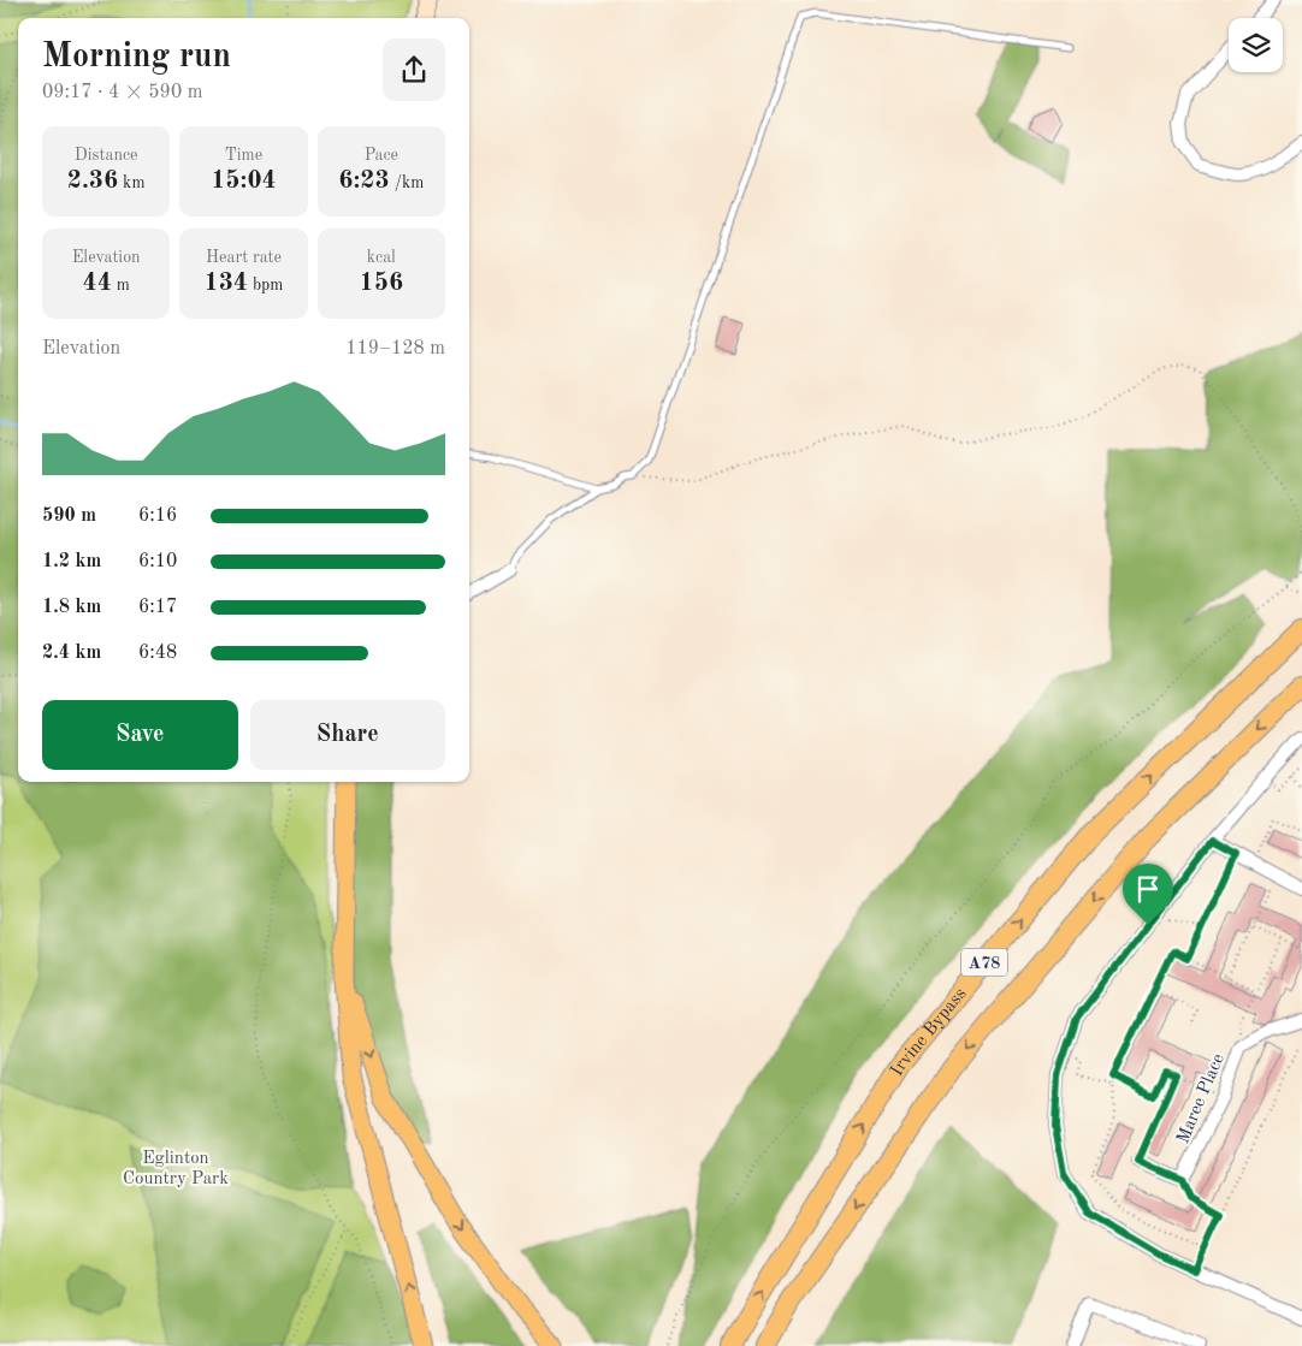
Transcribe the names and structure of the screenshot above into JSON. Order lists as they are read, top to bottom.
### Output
{
  "streets": {
    "highway": ["A78", "Irvine Bypass"],
    "street": ["Maree Place"]
  },
  "parks": ["Eglinton Country Park"],
  "page": {
    "heading": ["Morning run", "09:17 · 4 × 590 m"],
    "stats": [
      ["Distance", "2.36 km"],
      ["Time", "15:04"],
      ["Pace", "6:23 /km"],
      ["Elevation", "44 m"],
      ["Heart rate", "134 bpm"],
      ["kcal", "156"]
    ],
    "chart": ["Elevation", "119–128 m"],
    "list": [
      {
        "name": "590 m",
        "note": "6:16"
      },
      {
        "name": "1.2 km",
        "note": "6:10"
      },
      {
        "name": "1.8 km",
        "note": "6:17"
      },
      {
        "name": "2.4 km",
        "note": "6:48"
      }
    ],
    "buttons": ["Save", "Share"]
  }
}
